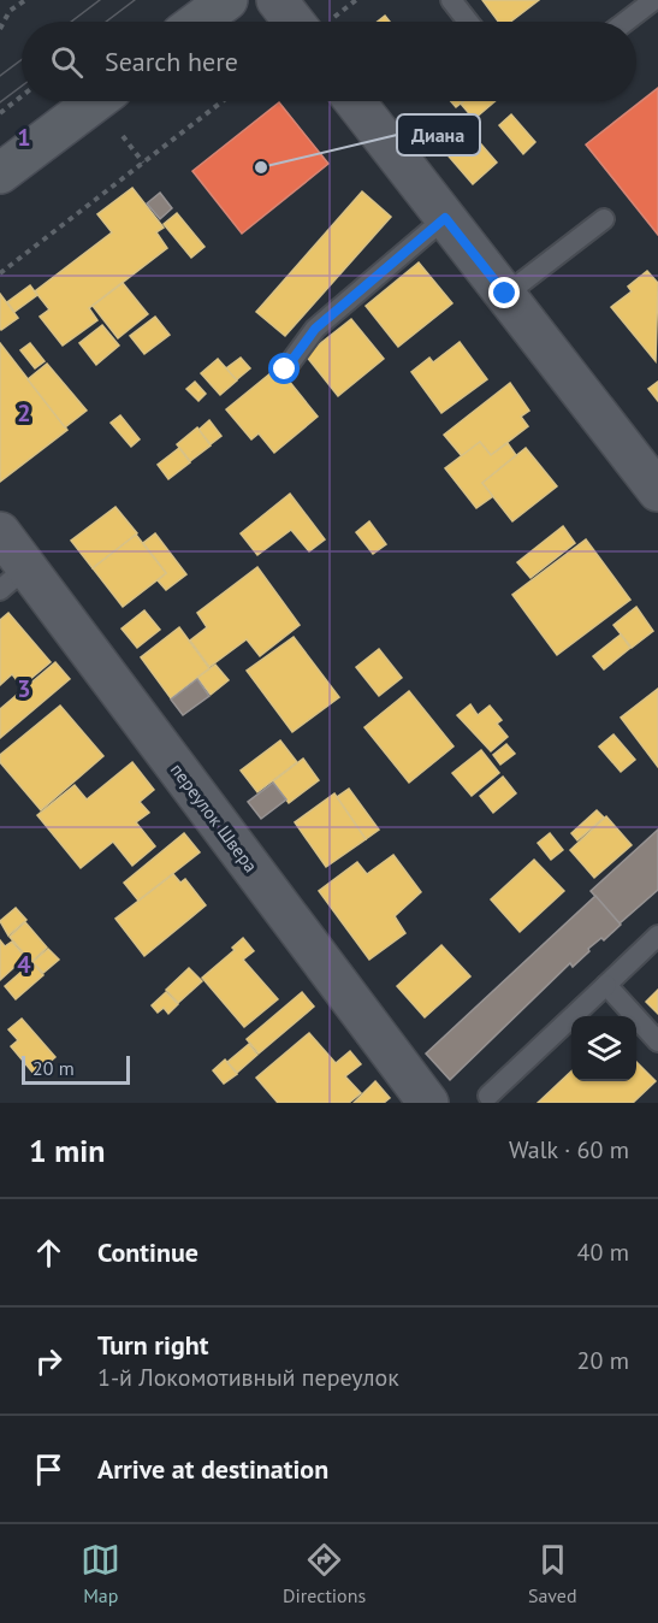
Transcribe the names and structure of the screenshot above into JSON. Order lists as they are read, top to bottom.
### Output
{
  "streets": {
    "street": ["переулок Швера"]
  },
  "places": ["Диана"],
  "scale_bar": "20 m",
  "page": {
    "search": "Search here",
    "scale": "20 m",
    "heading": ["1 min", "Walk · 60 m"],
    "list": [
      ["Continue", "40 m"],
      ["Turn right", "1-й Локомотивный переулок", "20 m"],
      "Arrive at destination"
    ],
    "nav": ["Map", "Directions", "Saved"]
  },
  "grid": {
    "rows": [
      "1",
      "2",
      "3",
      "4"
    ]
  }
}
